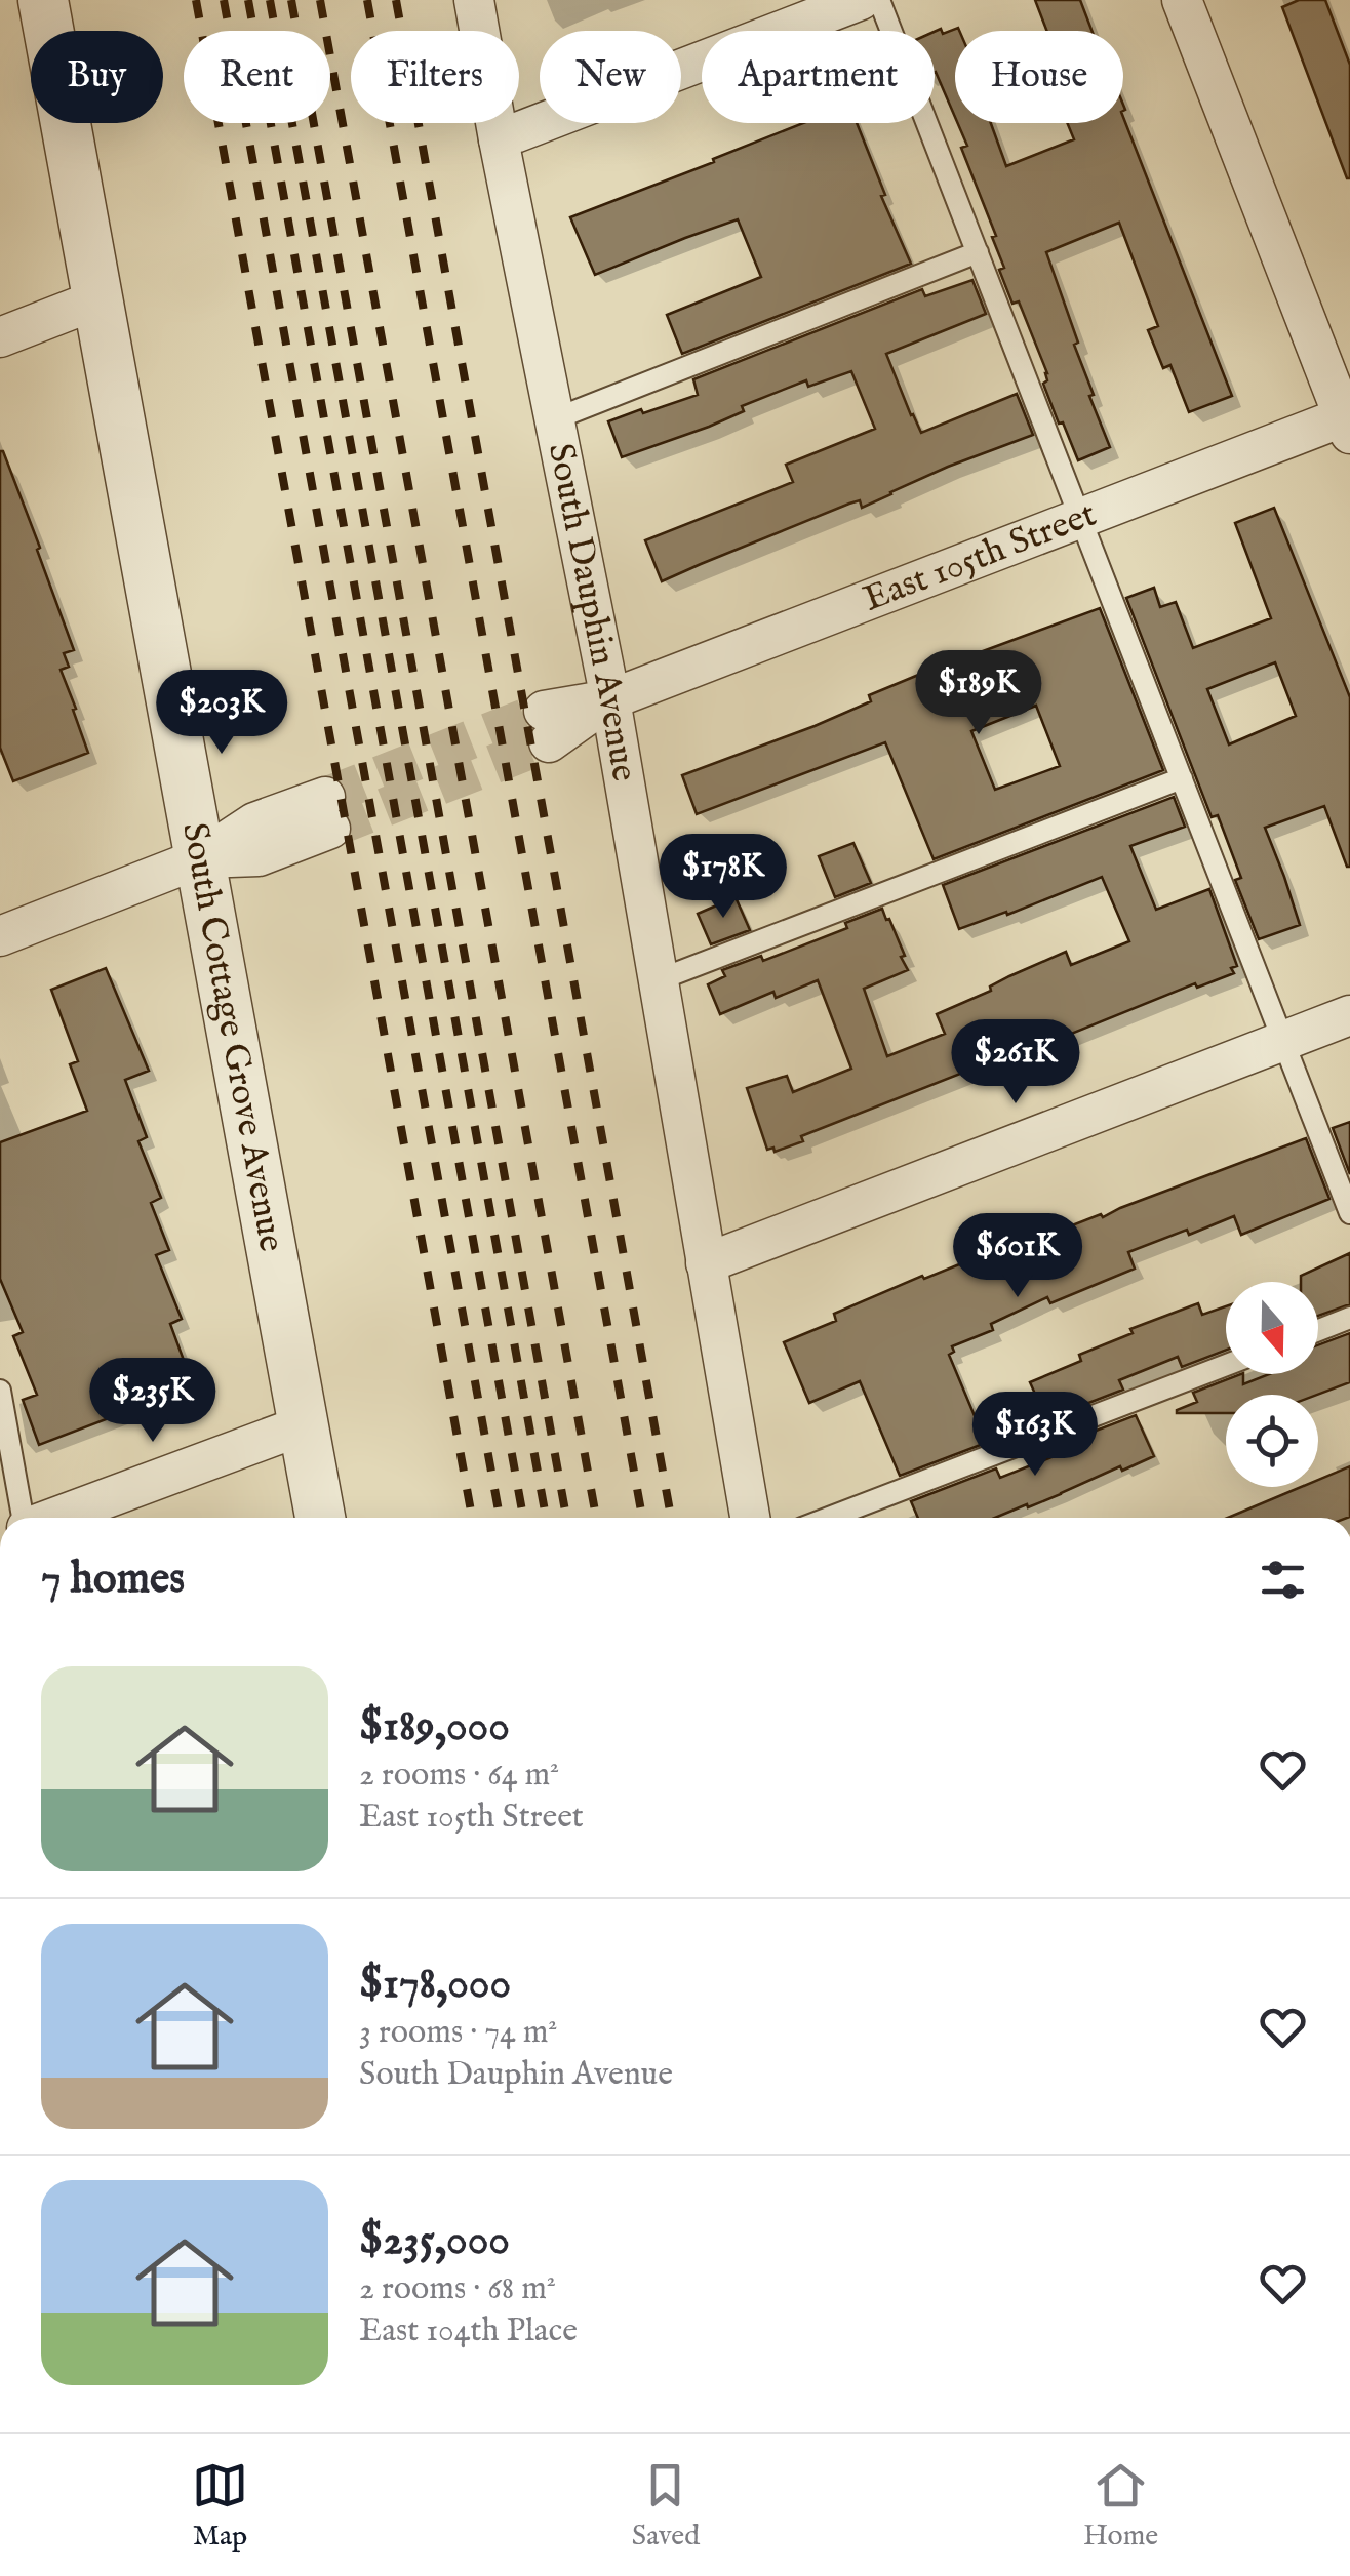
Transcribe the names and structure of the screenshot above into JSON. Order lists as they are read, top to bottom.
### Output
{
  "streets": {
    "street": ["East 105th Street", "South Dauphin Avenue", "South Cottage Grove Avenue"]
  },
  "crossings": [
    ["East 105th Street", "South Dauphin Avenue"]
  ],
  "north": "bottom",
  "page": {
    "chip": [
      "Buy",
      "Rent",
      "Filters",
      "New",
      "Apartment",
      "House"
    ],
    "price": [
      "$189K",
      "$203K",
      "$178K",
      "$261K",
      "$601K",
      "$235K",
      "$163K"
    ],
    "heading": "7 homes",
    "list": [
      {
        "name": "$189,000",
        "note": "2 rooms · 64 m² · East 105th Street"
      },
      {
        "name": "$178,000",
        "note": "3 rooms · 74 m² · South Dauphin Avenue"
      },
      {
        "name": "$235,000",
        "note": "2 rooms · 68 m² · East 104th Place"
      }
    ],
    "tabs": ["Map", "Saved", "Home"]
  }
}
